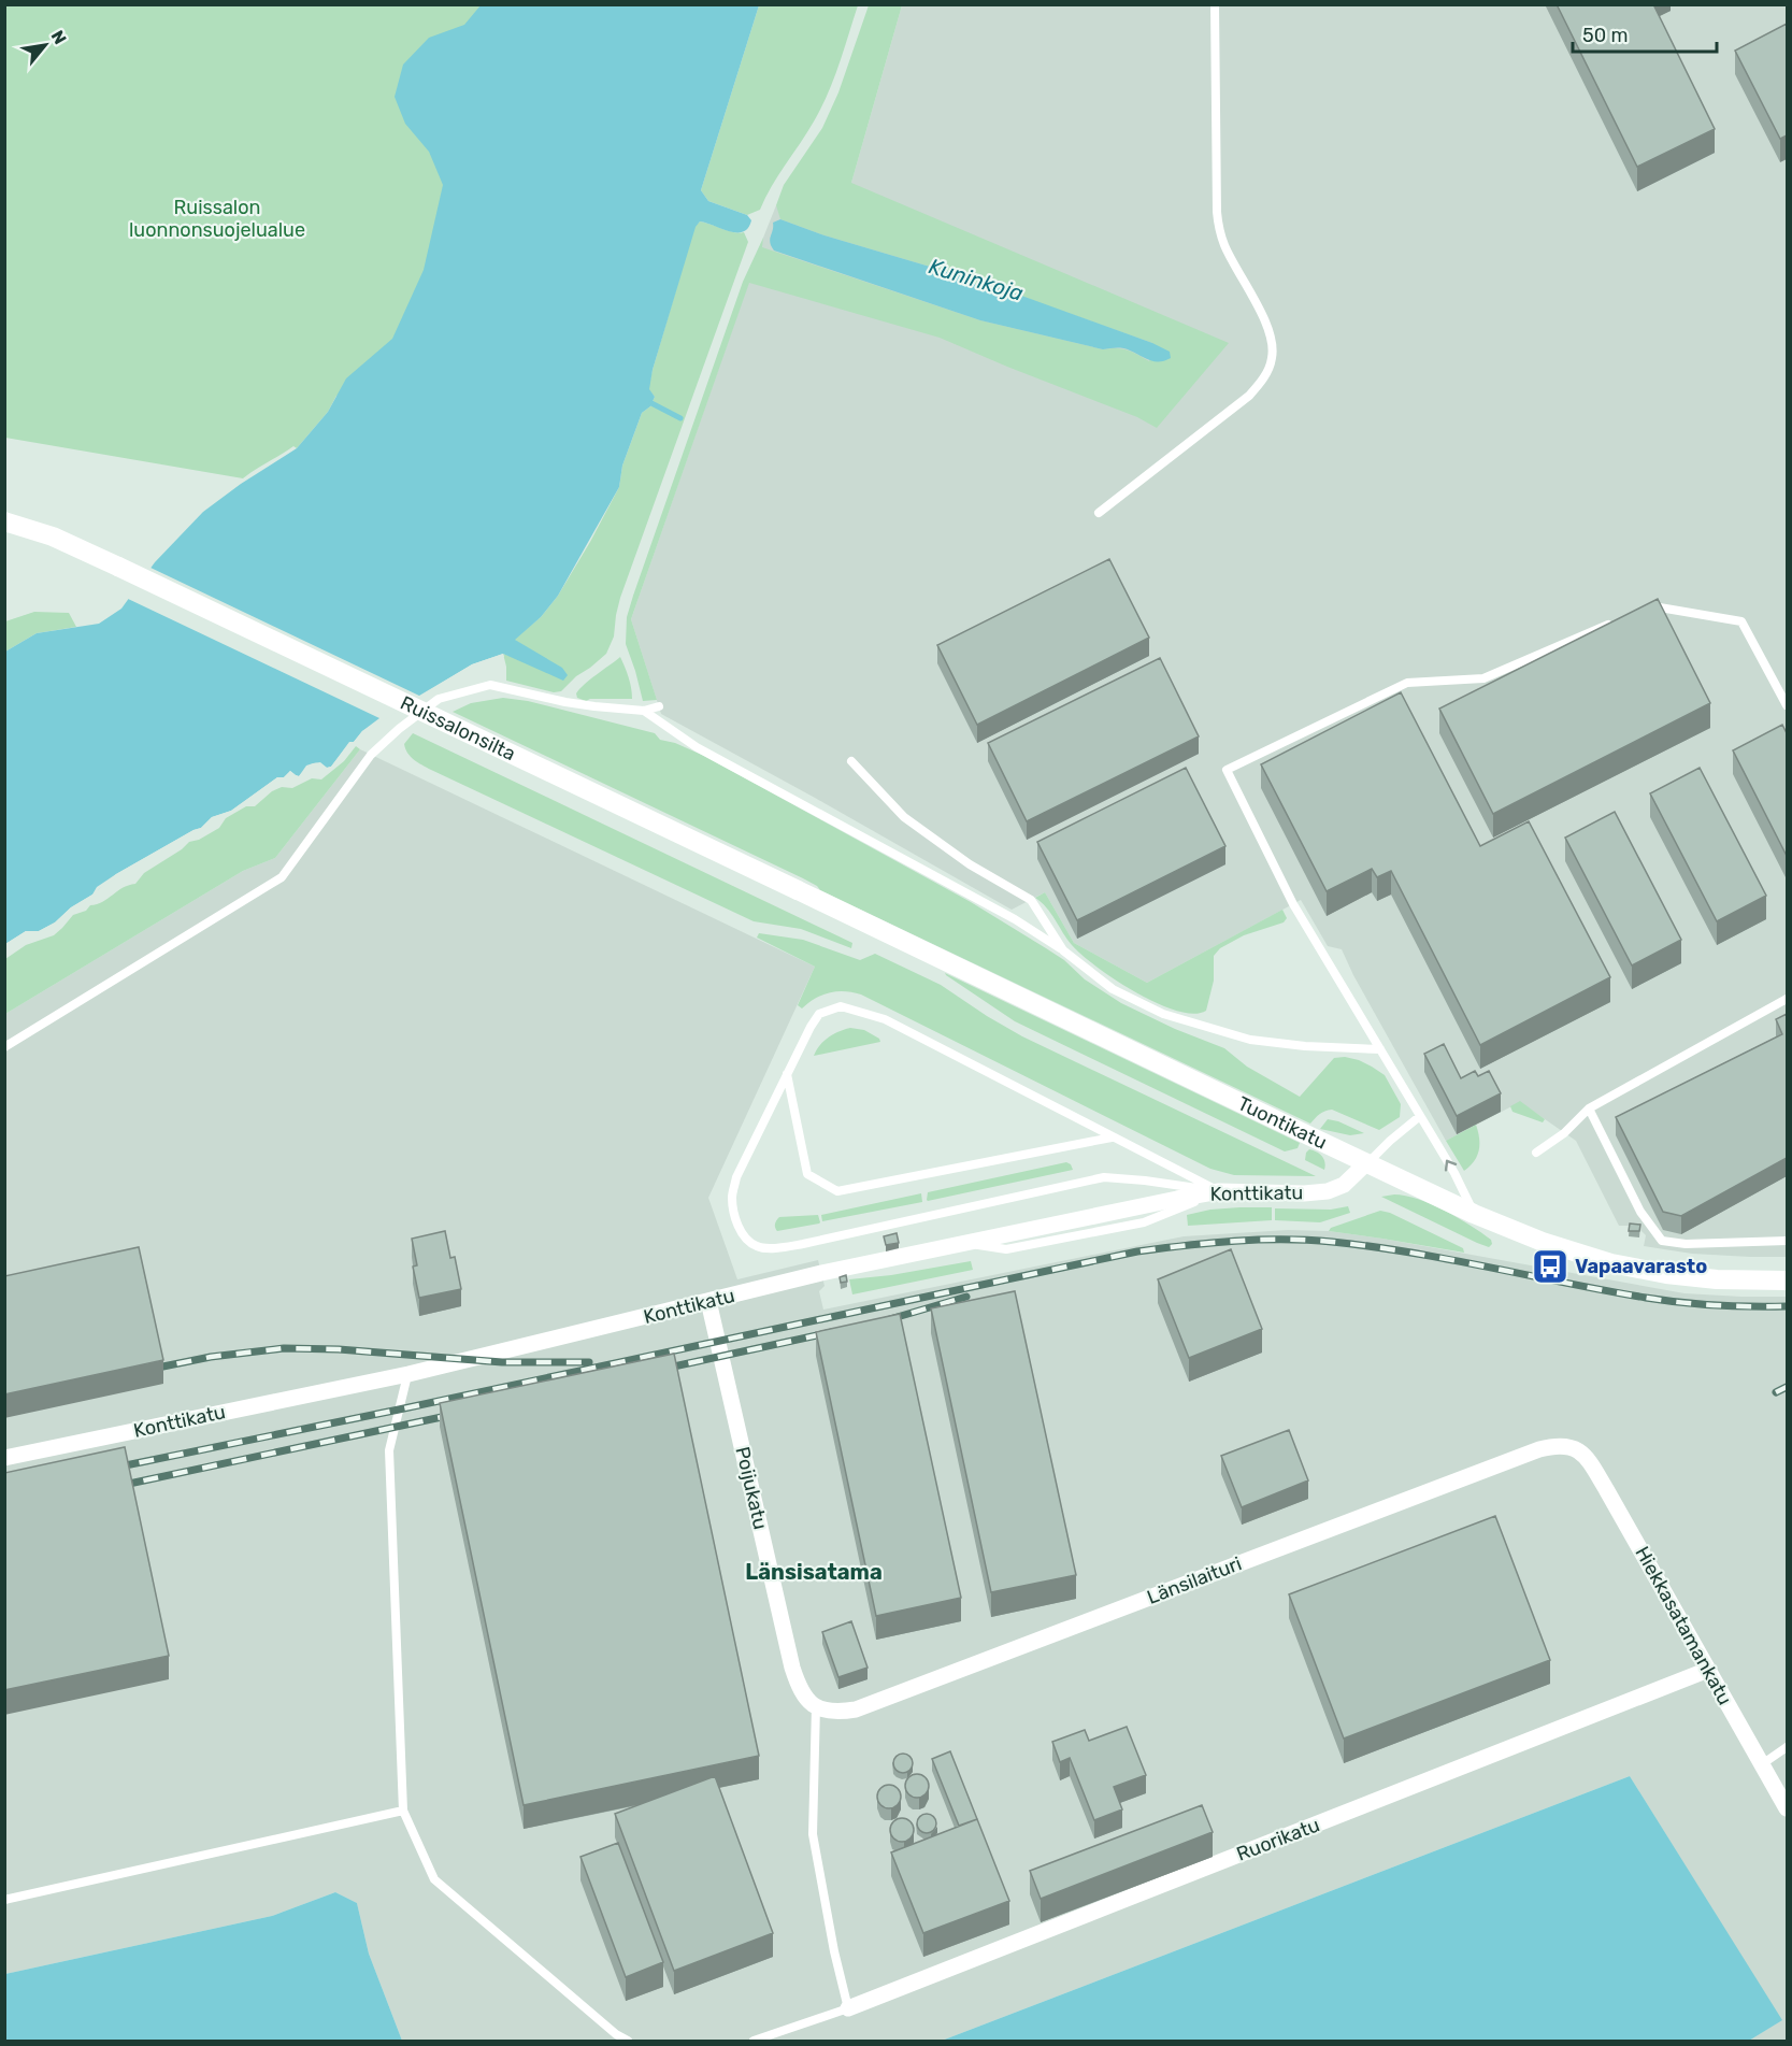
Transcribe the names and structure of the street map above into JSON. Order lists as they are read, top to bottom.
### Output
{
  "streets": {
    "street": [
      "Ruissalonsilta",
      "Tuontikatu",
      "Konttikatu",
      "Poijukatu",
      "Länsilaituri",
      "Hiekkasatamankatu",
      "Ruorikatu"
    ]
  },
  "crossings": [
    ["Ruissalonsilta", "Tuontikatu"],
    ["Tuontikatu", "Konttikatu"],
    ["Konttikatu", "Poijukatu"],
    ["Poijukatu", "Länsilaituri"],
    ["Länsilaituri", "Hiekkasatamankatu"],
    ["Hiekkasatamankatu", "Ruorikatu"]
  ],
  "districts": ["Länsisatama"],
  "water": ["Kuninkoja"],
  "parks": ["Ruissalon luonnonsuojelualue"],
  "places": {
    "bus stop": ["Vapaavarasto"]
  },
  "scale_bar": "50 m",
  "north": "top right"
}
